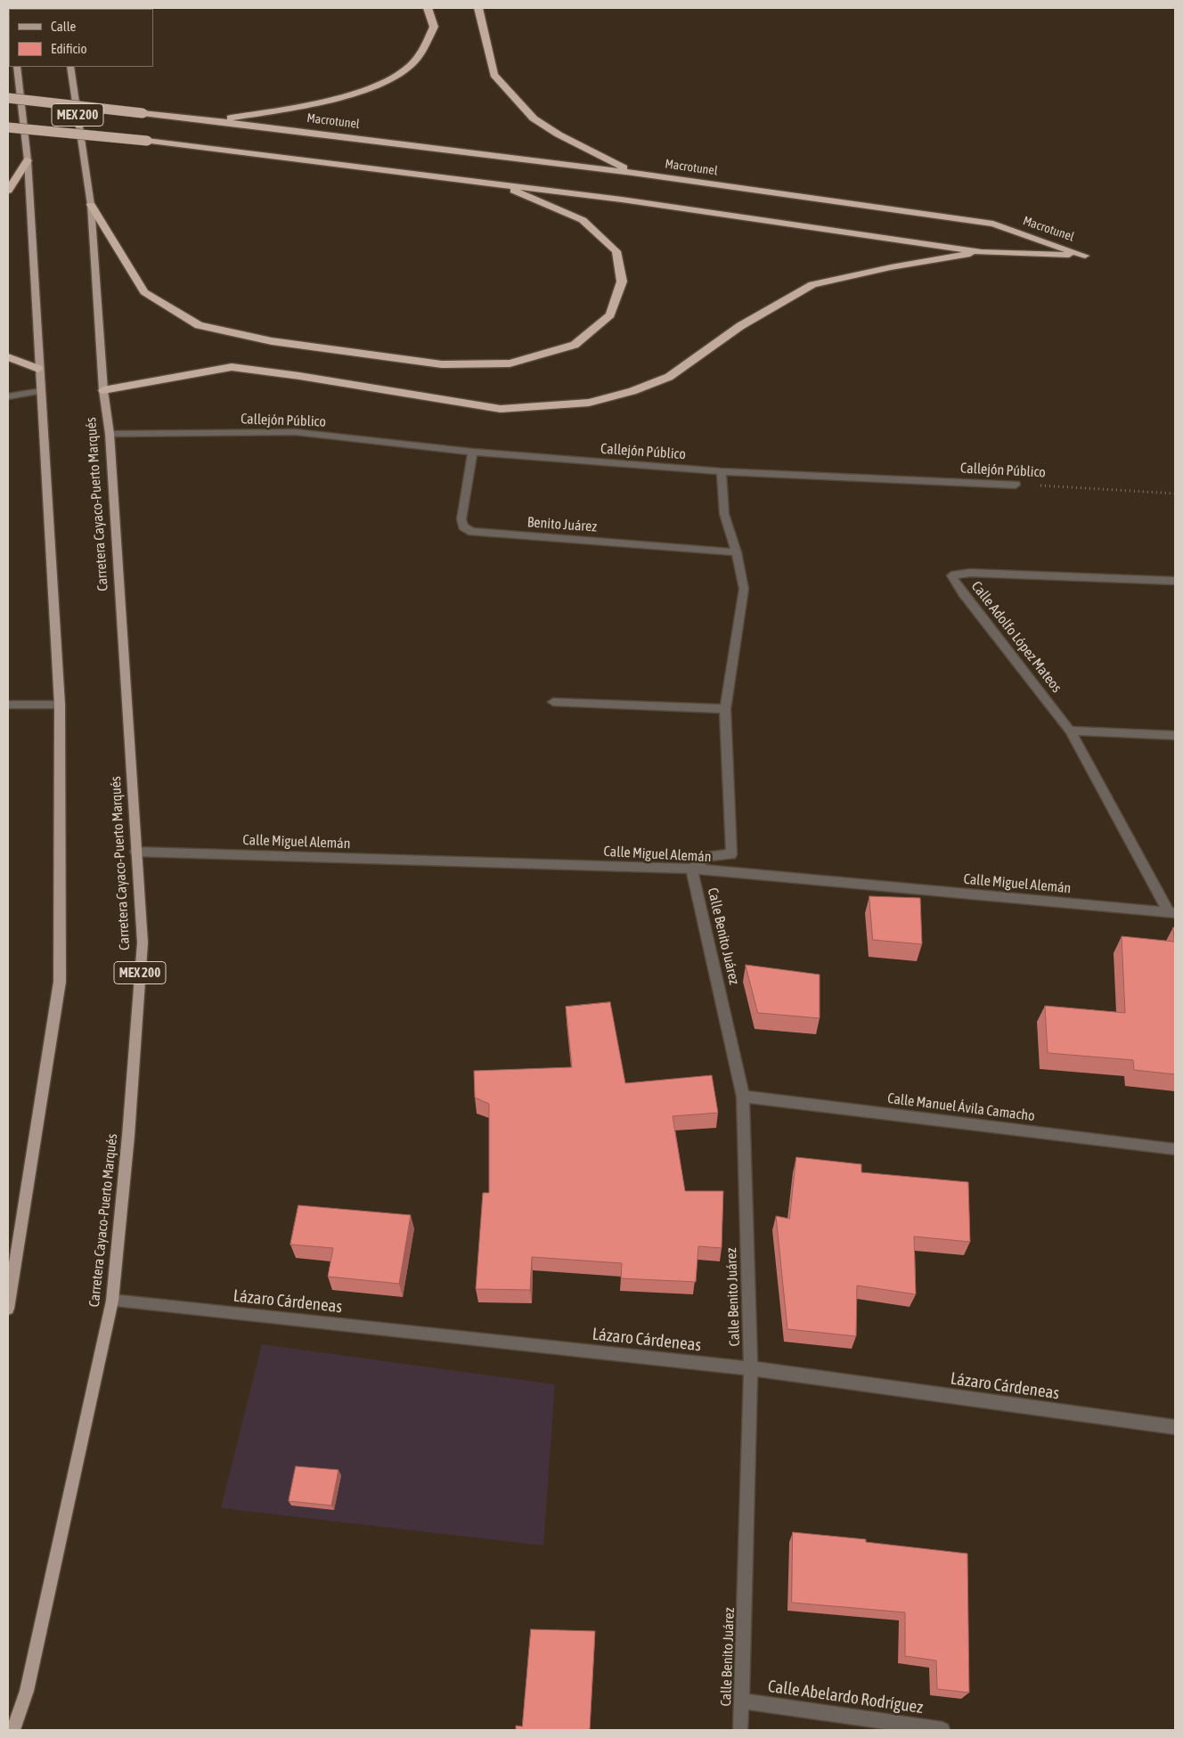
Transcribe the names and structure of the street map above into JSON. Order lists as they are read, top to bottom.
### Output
{
  "streets": {
    "highway": ["Macrotunel"],
    "main road": ["MEX 200", "Carretera Cayaco-Puerto Marqués"],
    "street": [
      "Callejón Público",
      "Benito Juárez",
      "Calle Adolfo López Mateos",
      "Calle Miguel Alemán",
      "Calle Benito Juárez",
      "Calle Manuel Ávila Camacho",
      "Lázaro Cárdeneas",
      "Calle Abelardo Rodríguez"
    ]
  },
  "crossings": [
    ["Callejón Público", "Carretera Cayaco-Puerto Marqués"],
    ["Callejón Público", "Benito Juárez"],
    ["Carretera Cayaco-Puerto Marqués", "Calle Miguel Alemán"],
    ["Carretera Cayaco-Puerto Marqués", "Lázaro Cárdeneas"],
    ["Calle Adolfo López Mateos", "Calle Miguel Alemán"],
    ["Calle Miguel Alemán", "Calle Benito Juárez"],
    ["Calle Benito Juárez", "Calle Manuel Ávila Camacho"],
    ["Calle Benito Juárez", "Lázaro Cárdeneas"],
    ["Calle Benito Juárez", "Calle Abelardo Rodríguez"]
  ],
  "legend": ["Calle", "Edificio"]
}
